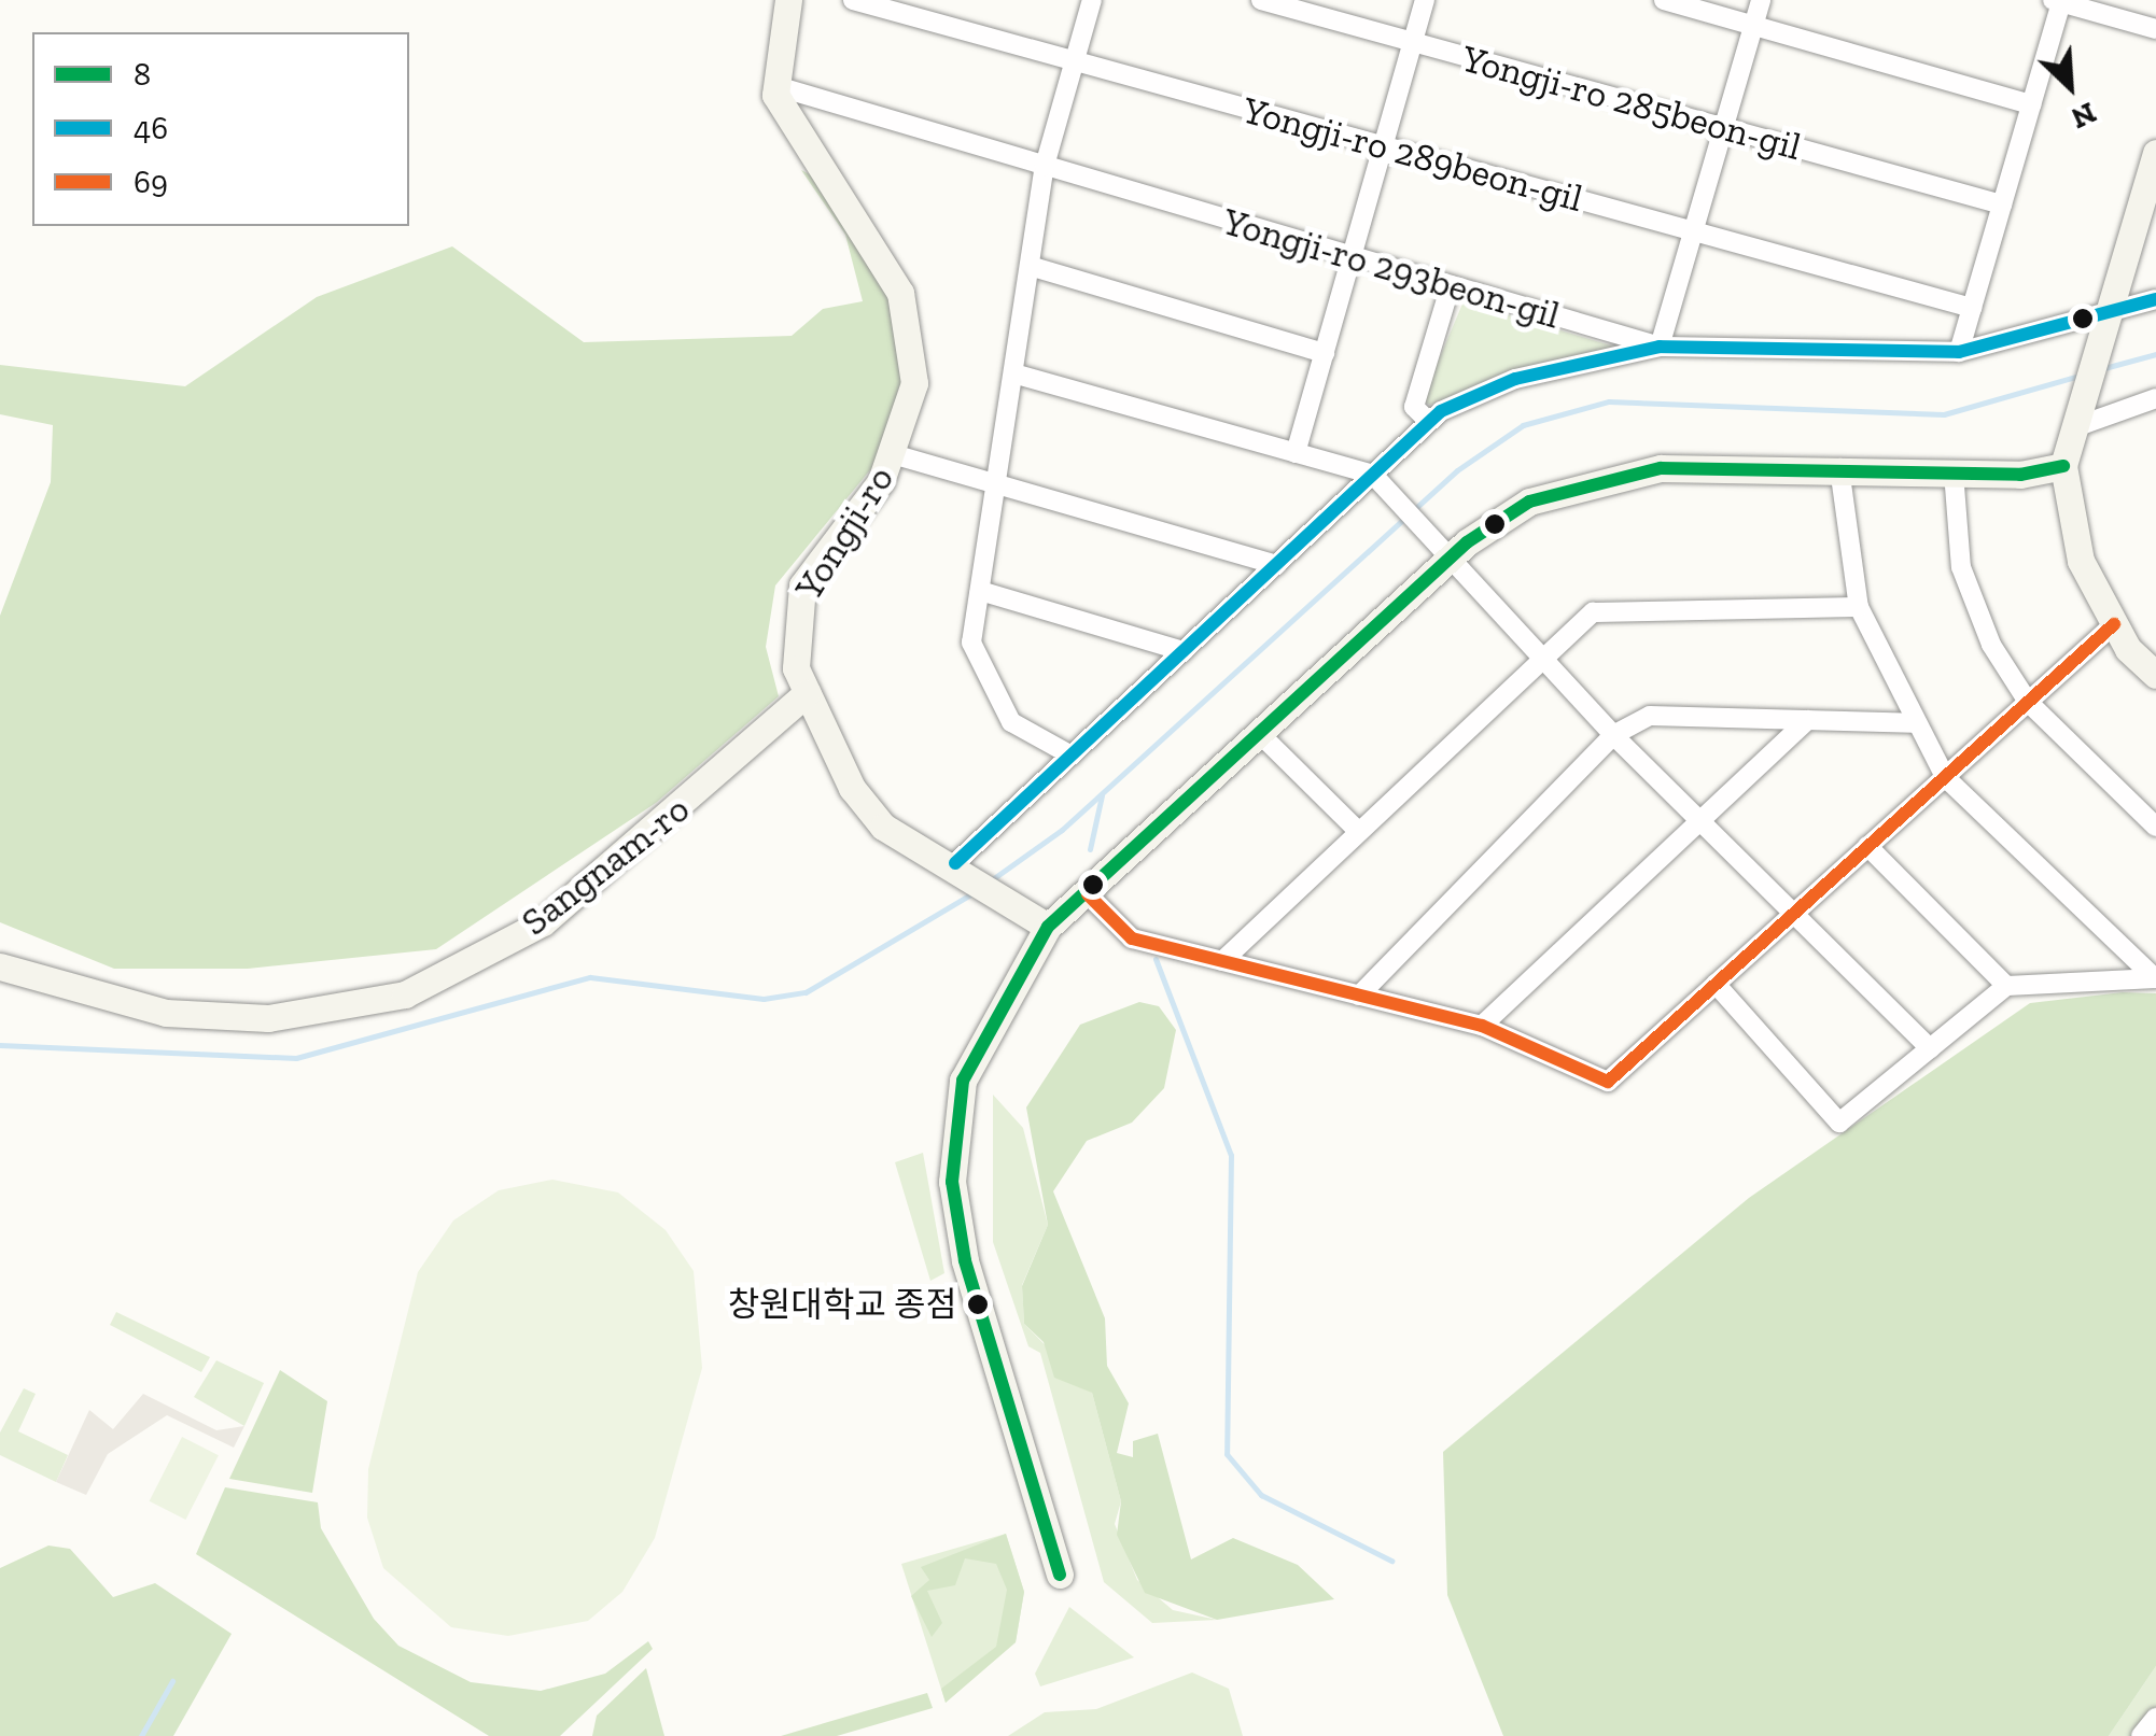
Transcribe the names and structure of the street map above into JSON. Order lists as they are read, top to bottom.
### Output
{
  "streets": {
    "street": [
      "Yongji-ro 285beon-gil",
      "Yongji-ro 289beon-gil",
      "Yongji-ro 293beon-gil",
      "Yongji-ro",
      "Sangnam-ro"
    ]
  },
  "crossings": [
    ["Yongji-ro 293beon-gil", "Yongji-ro"],
    ["Yongji-ro", "Sangnam-ro"]
  ],
  "places": ["창원대학교 종점"],
  "lines": ["transit line 46", "transit line 8", "transit line 69"],
  "legend": ["8", "46", "69"],
  "north": "bottom right"
}
